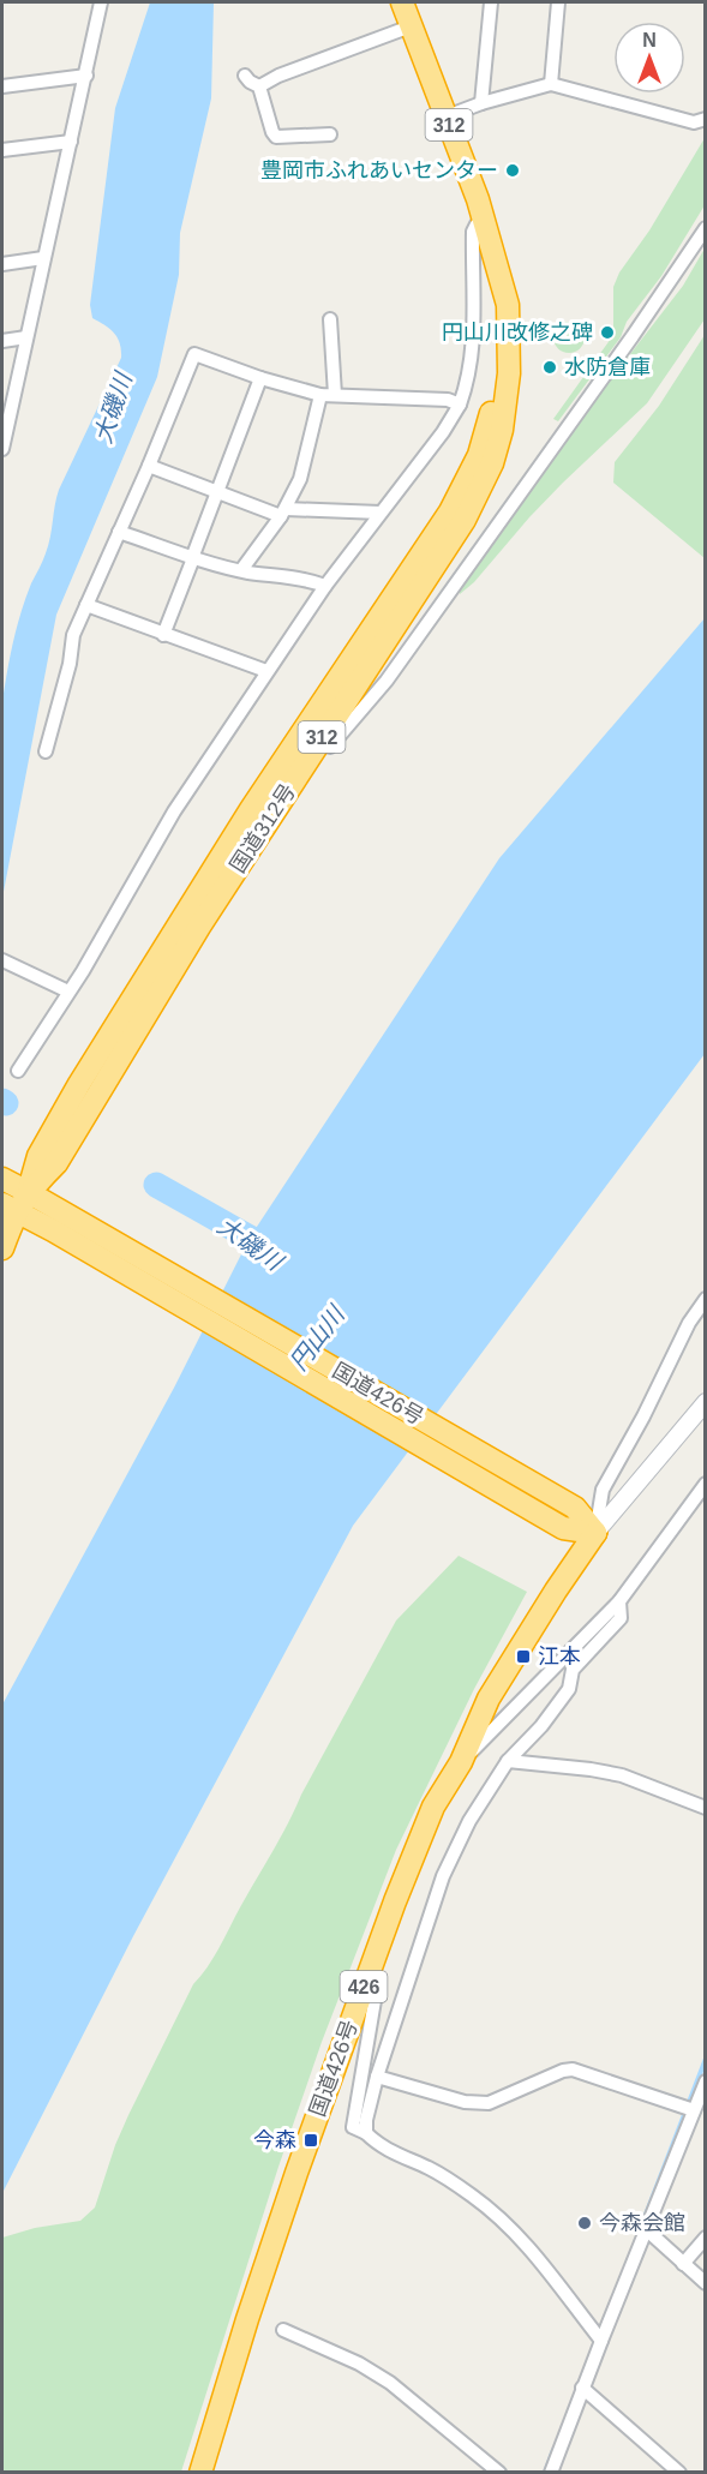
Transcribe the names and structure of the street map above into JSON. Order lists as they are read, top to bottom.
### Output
{
  "streets": {
    "highway": [
      "312",
      "国道312号",
      "国道426号",
      "426"
    ]
  },
  "crossings": [
    ["国道312号", "国道426号"]
  ],
  "water": ["大磯川", "円山川"],
  "places": {
    "other": [
      "豊岡市ふれあいセンター",
      "円山川改修之碑",
      "水防倉庫",
      "今森会館"
    ],
    "transit": ["江本", "今森"]
  },
  "north": "top"
}
